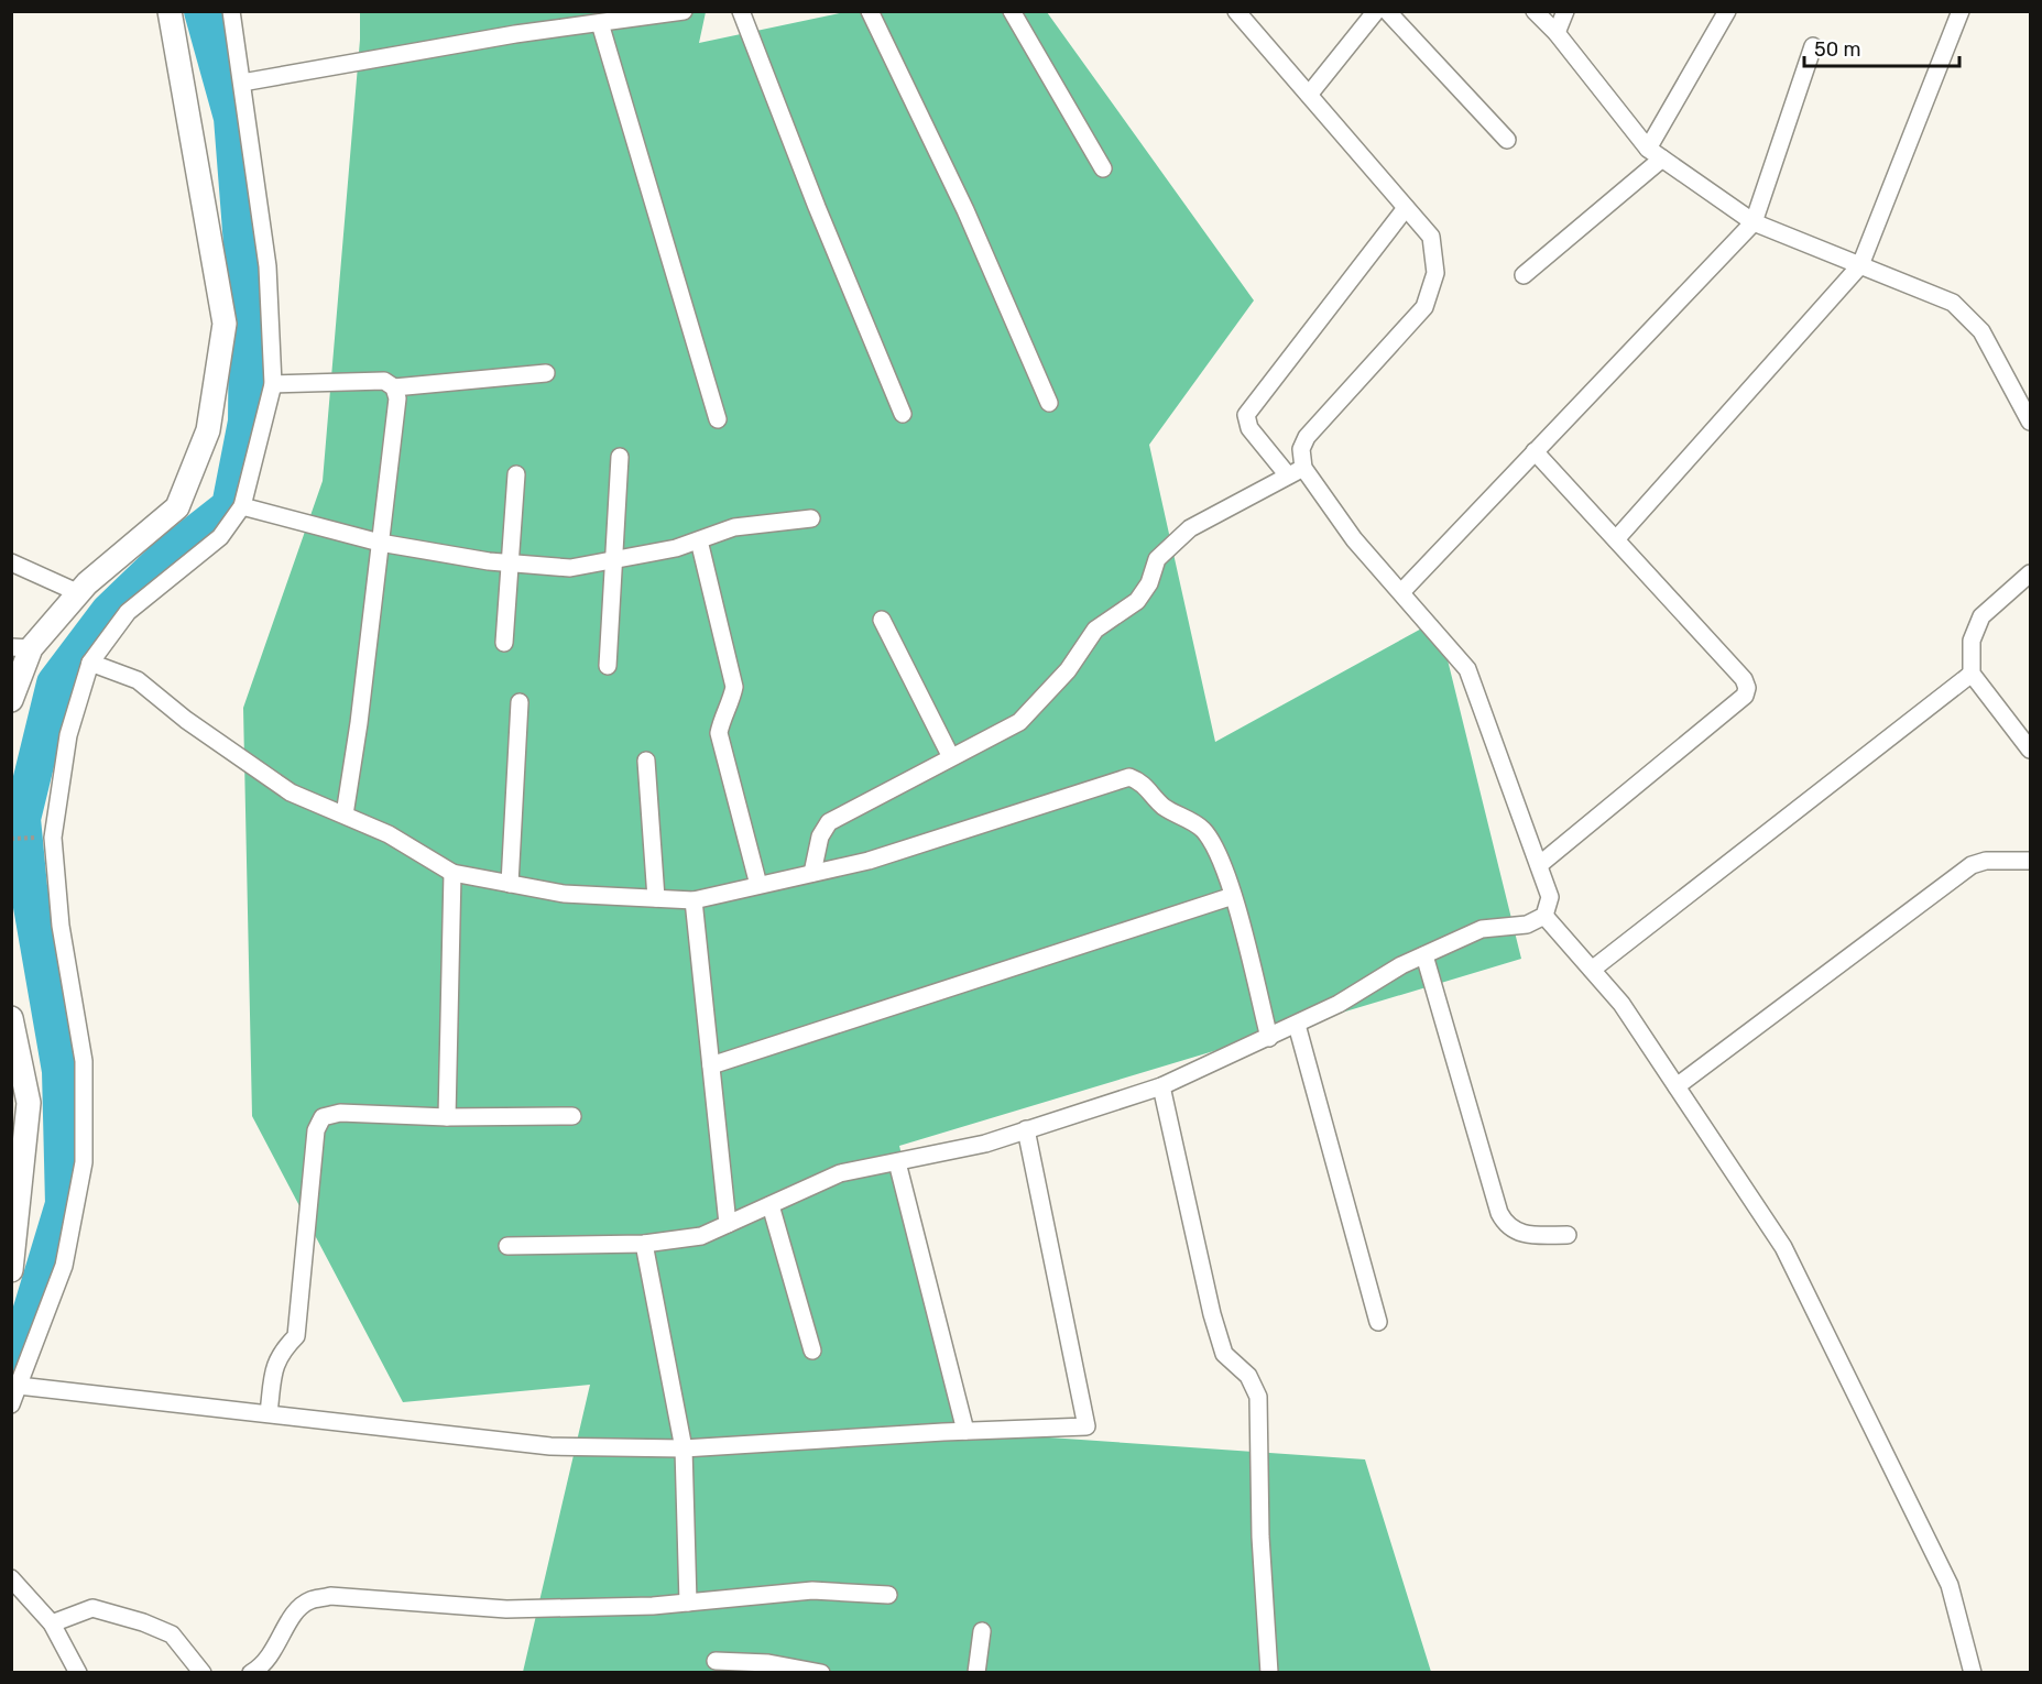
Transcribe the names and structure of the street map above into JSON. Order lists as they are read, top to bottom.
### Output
{
  "scale_bar": "50 m"
}
